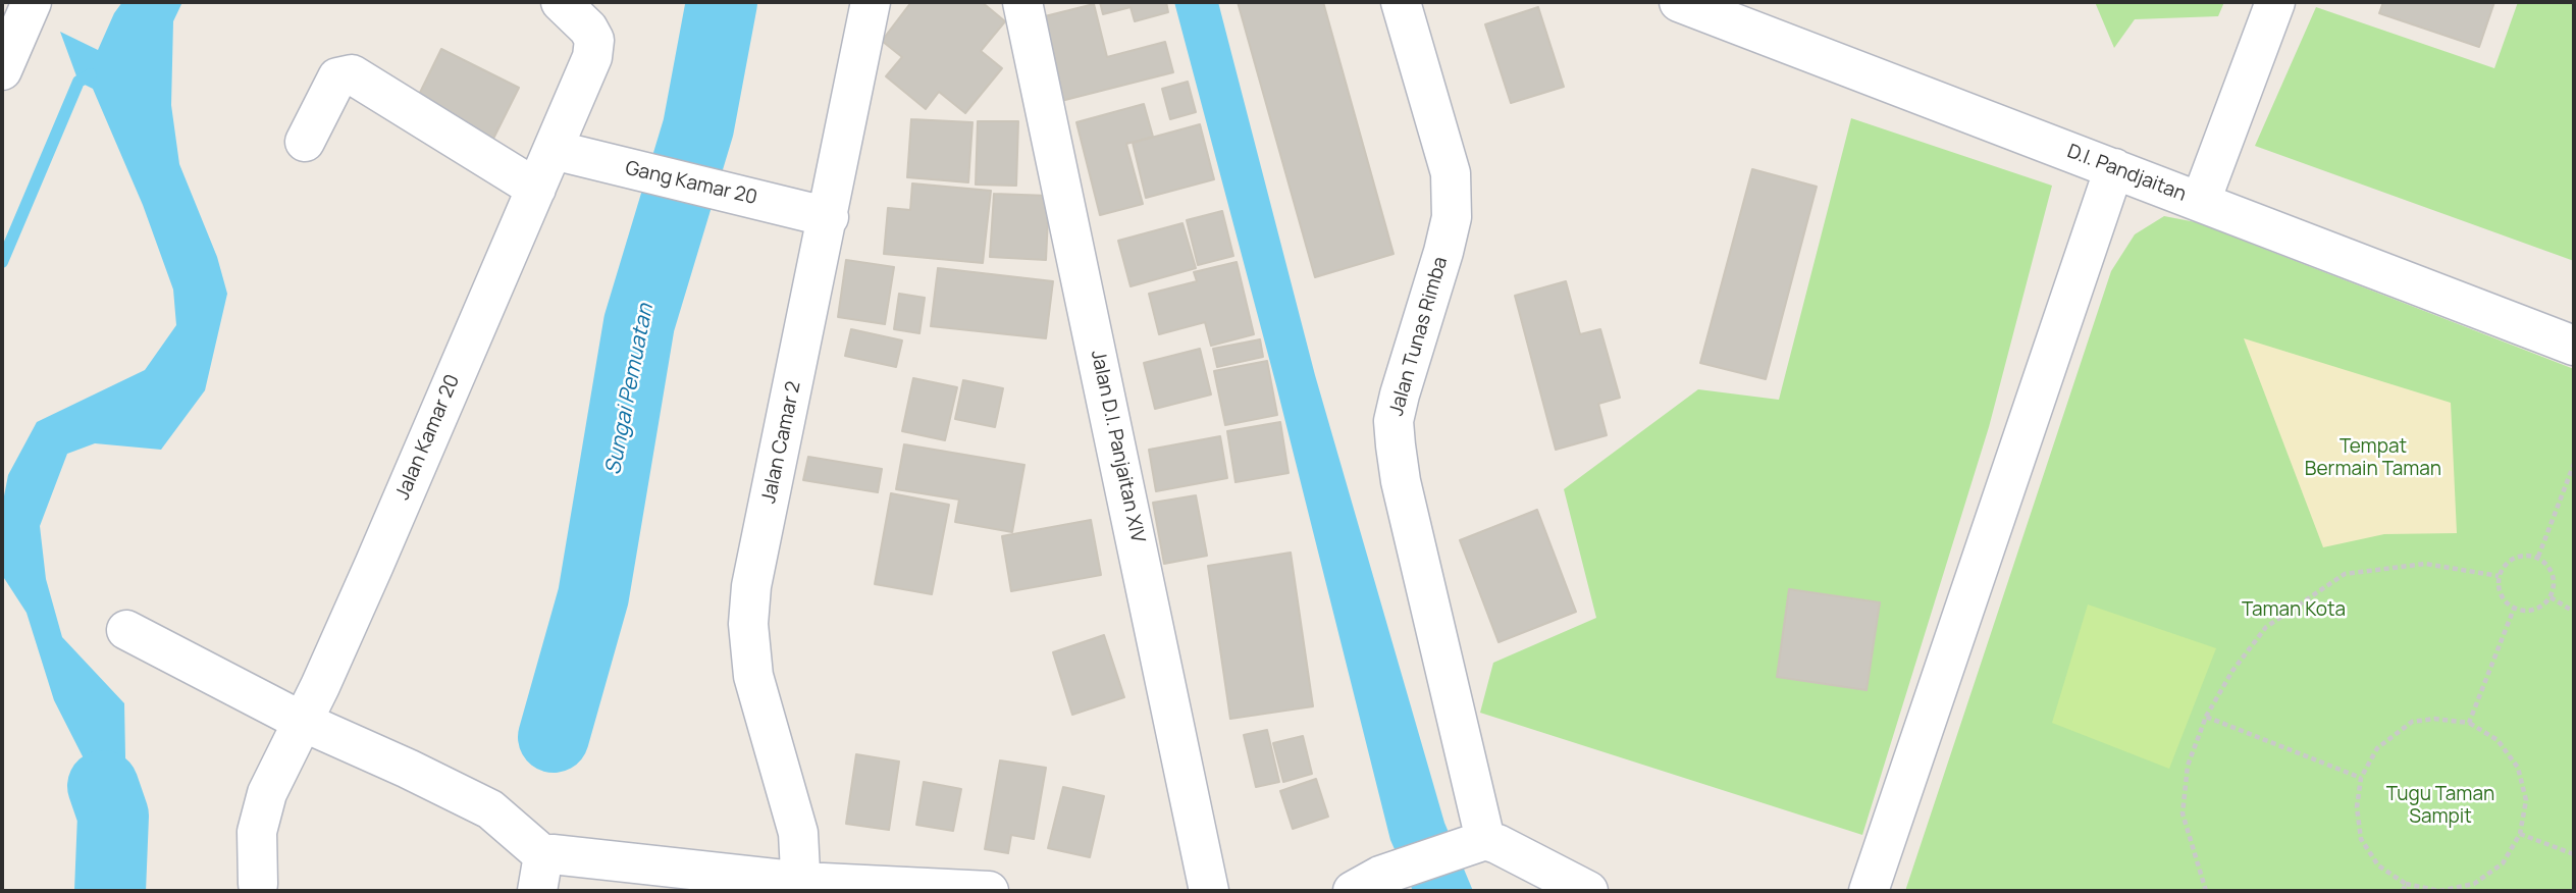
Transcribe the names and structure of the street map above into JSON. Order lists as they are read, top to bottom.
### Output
{
  "streets": {
    "street": [
      "D.I. Pandjaitan",
      "Gang Kamar 20",
      "Jalan Tunas Rimba",
      "Jalan Kamar 20",
      "Jalan Camar 2",
      "Jalan D.I. Panjaitan XIV"
    ]
  },
  "crossings": [
    ["Gang Kamar 20", "Jalan Kamar 20"],
    ["Gang Kamar 20", "Jalan Camar 2"]
  ],
  "water": ["Sungai Pemuatan"],
  "parks": ["Tempat Bermain Taman", "Taman Kota", "Tugu Taman Sampit"]
}
